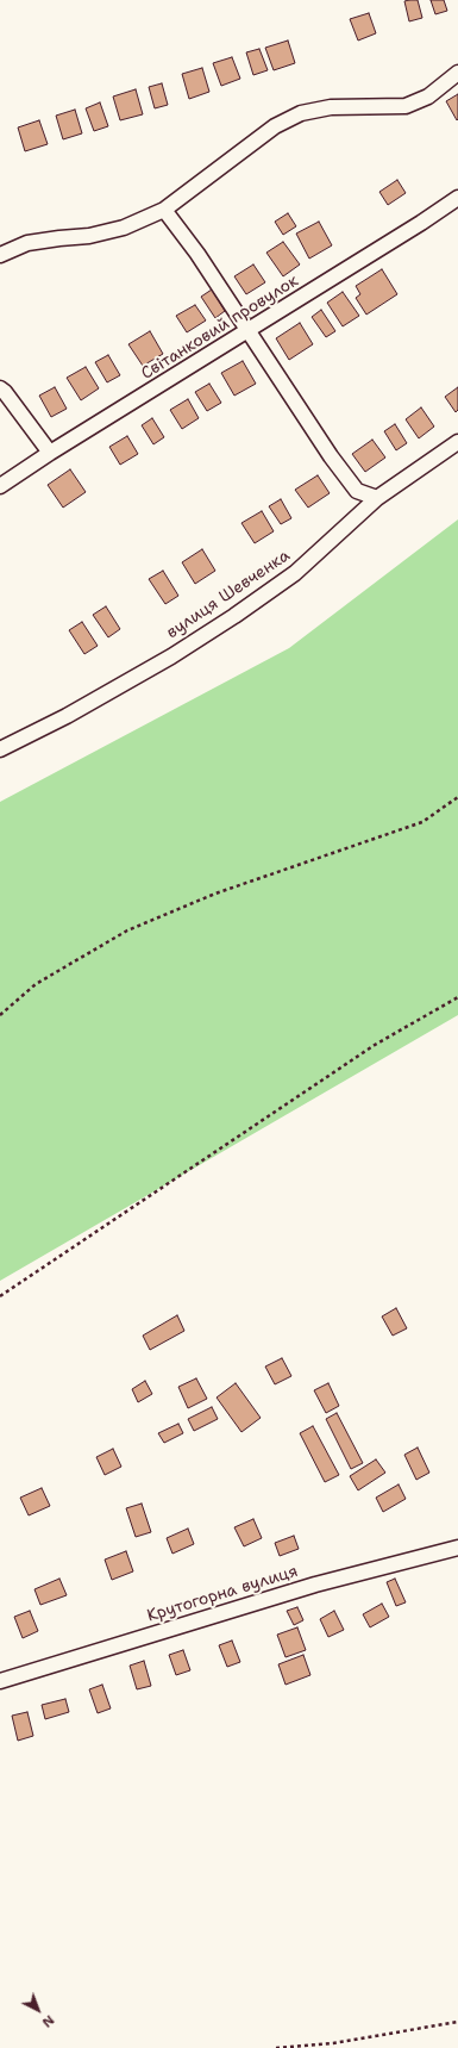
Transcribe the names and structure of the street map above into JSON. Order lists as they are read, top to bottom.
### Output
{
  "streets": {
    "street": ["Світанковий провулок", "вулиця Шевченка", "Крутогорна вулиця"]
  },
  "north": "bottom right"
}
